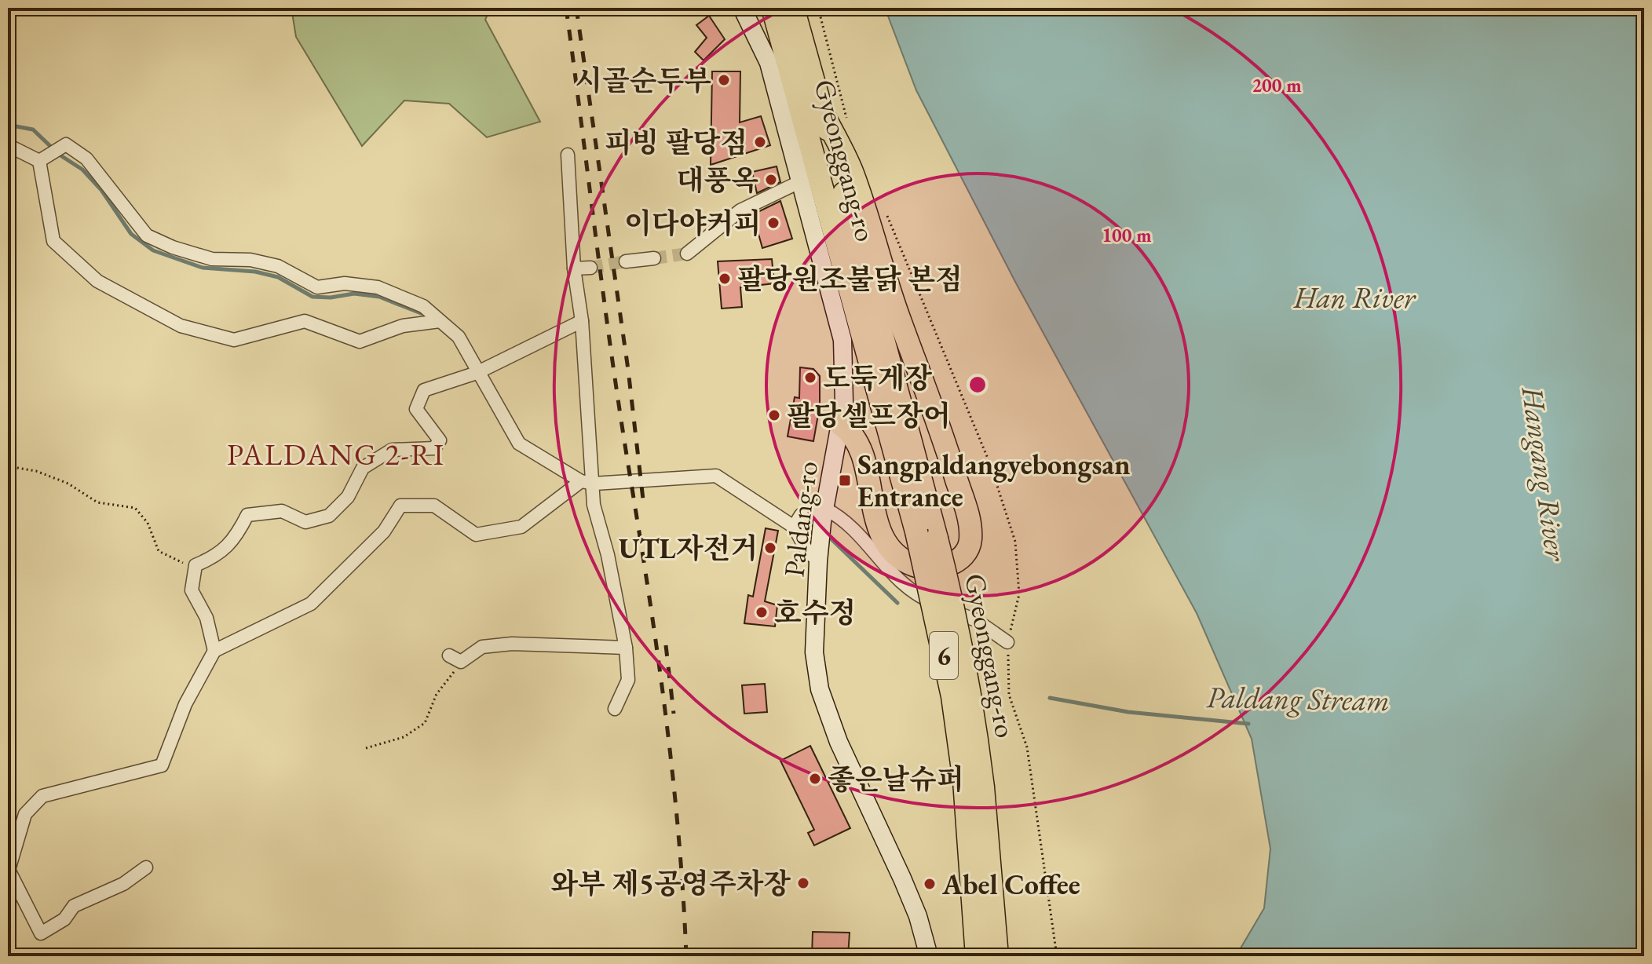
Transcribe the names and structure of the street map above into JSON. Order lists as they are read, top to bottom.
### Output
{
  "streets": {
    "highway": ["Gyeonggang-ro", "6"],
    "street": ["Paldang-ro"]
  },
  "districts": ["PALDANG 2-RI"],
  "water": ["Han River", "Hangang River", "Paldang Stream"],
  "places": {
    "other": [
      "시골순두부",
      "피빙 팔당점",
      "대풍옥",
      "이다야커피",
      "팔당원조불닭 본점",
      "도둑게장",
      "팔당셀프장어",
      "UTL자전거",
      "호수정",
      "좋은날슈퍼",
      "와부 제5공영주차장",
      "Abel Coffee"
    ],
    "transit": ["Sangpaldangyebongsan Entrance"]
  },
  "rings": ["200 m", "100 m"]
}
